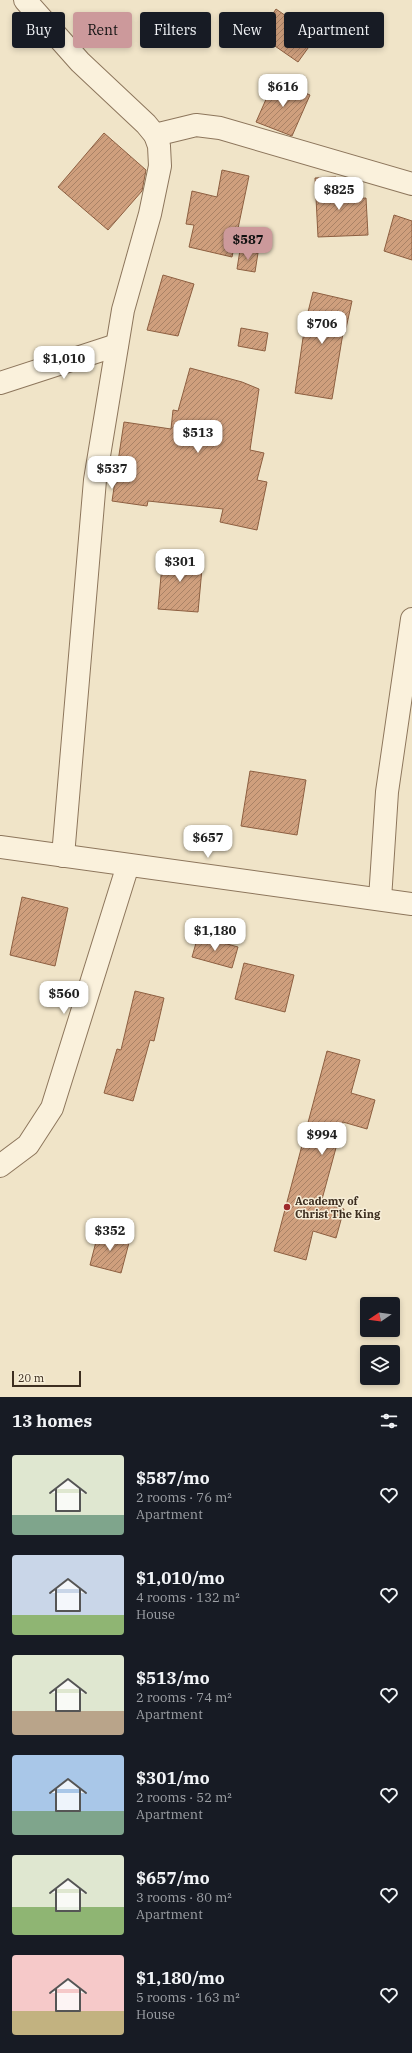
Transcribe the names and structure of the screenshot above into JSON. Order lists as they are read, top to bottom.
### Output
{
  "places": ["Academy of Christ The King"],
  "scale_bar": "20 m",
  "north": "left",
  "page": {
    "chip": [
      "Buy",
      "Rent",
      "Filters",
      "New",
      "Apartment"
    ],
    "price": [
      "$616",
      "$825",
      "$587",
      "$706",
      "$1,010",
      "$513",
      "$537",
      "$301",
      "$657",
      "$1,180",
      "$560",
      "$994",
      "$352"
    ],
    "scale": "20 m",
    "heading": "13 homes",
    "list": [
      {
        "name": "$587/mo",
        "note": "2 rooms · 76 m² · Apartment"
      },
      {
        "name": "$1,010/mo",
        "note": "4 rooms · 132 m² · House"
      },
      {
        "name": "$513/mo",
        "note": "2 rooms · 74 m² · Apartment"
      },
      {
        "name": "$301/mo",
        "note": "2 rooms · 52 m² · Apartment"
      },
      {
        "name": "$657/mo",
        "note": "3 rooms · 80 m² · Apartment"
      },
      {
        "name": "$1,180/mo",
        "note": "5 rooms · 163 m² · House"
      }
    ]
  }
}
